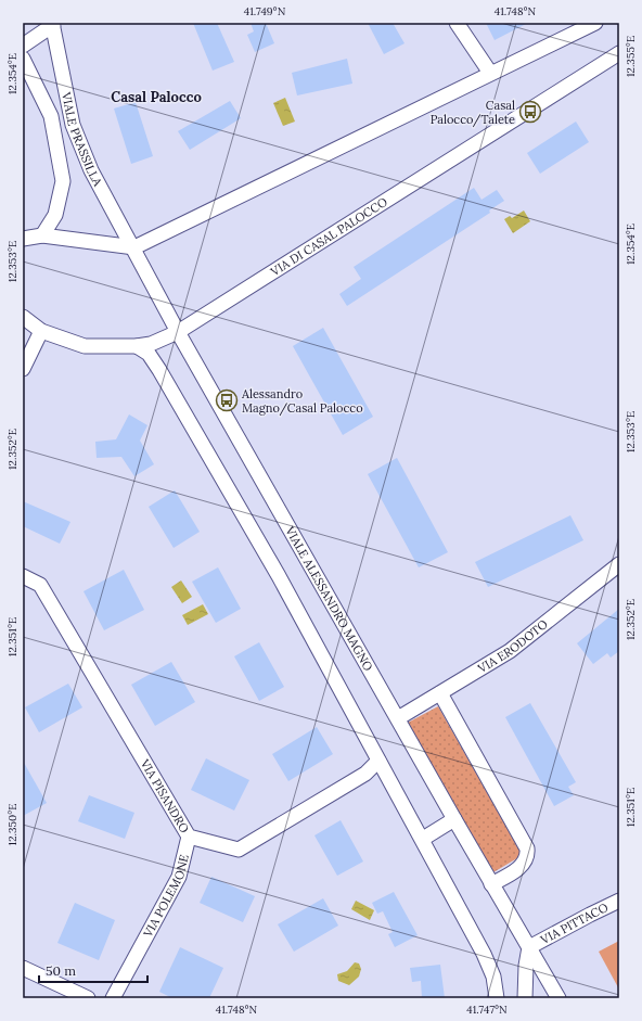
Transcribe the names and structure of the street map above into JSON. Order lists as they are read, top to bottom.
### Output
{
  "streets": {
    "street": [
      "VIALE PRASSILLA",
      "VIA DI CASAL PALOCCO",
      "VIALE ALESSANDRO MAGNO",
      "VIA ERODOTO",
      "VIA PISANDRO",
      "VIA POLEMONE",
      "VIA PITTACO"
    ]
  },
  "crossings": [
    ["VIALE PRASSILLA", "VIALE ALESSANDRO MAGNO"],
    ["VIA DI CASAL PALOCCO", "VIALE ALESSANDRO MAGNO"],
    ["VIALE ALESSANDRO MAGNO", "VIA ERODOTO"],
    ["VIALE ALESSANDRO MAGNO", "VIA PITTACO"],
    ["VIA PISANDRO", "VIA POLEMONE"]
  ],
  "districts": ["Casal Palocco"],
  "places": {
    "bus stop": ["Casal Palocco/Talete", "Alessandro Magno/Casal Palocco"]
  },
  "scale_bar": "50 m",
  "coordinates": [
    "41.749°N",
    "41.748°N",
    "12.355°E",
    "12.354°E",
    "12.353°E",
    "12.352°E",
    "12.351°E",
    "12.350°E",
    "41.747°N"
  ]
}
